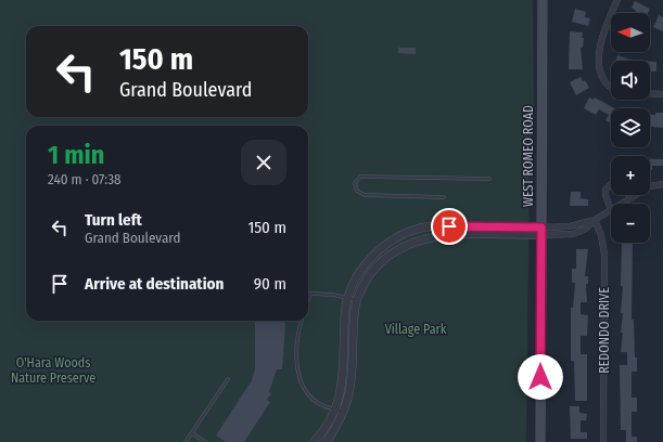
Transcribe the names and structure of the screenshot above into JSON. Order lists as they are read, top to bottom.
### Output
{
  "streets": {
    "main road": ["WEST ROMEO ROAD"],
    "street": ["REDONDO DRIVE"]
  },
  "parks": ["Village Park", "O'Hara Woods Nature Preserve"],
  "north": "left",
  "page": {
    "map_buttons": ["+", "−"],
    "turn": ["150 m", "Grand Boulevard"],
    "heading": ["1 min", "240 m · 07:38"],
    "list": [
      {
        "name": "Turn left",
        "note": "Grand Boulevard",
        "value": "150 m"
      },
      {
        "name": "Arrive at destination",
        "value": "90 m"
      }
    ]
  }
}
